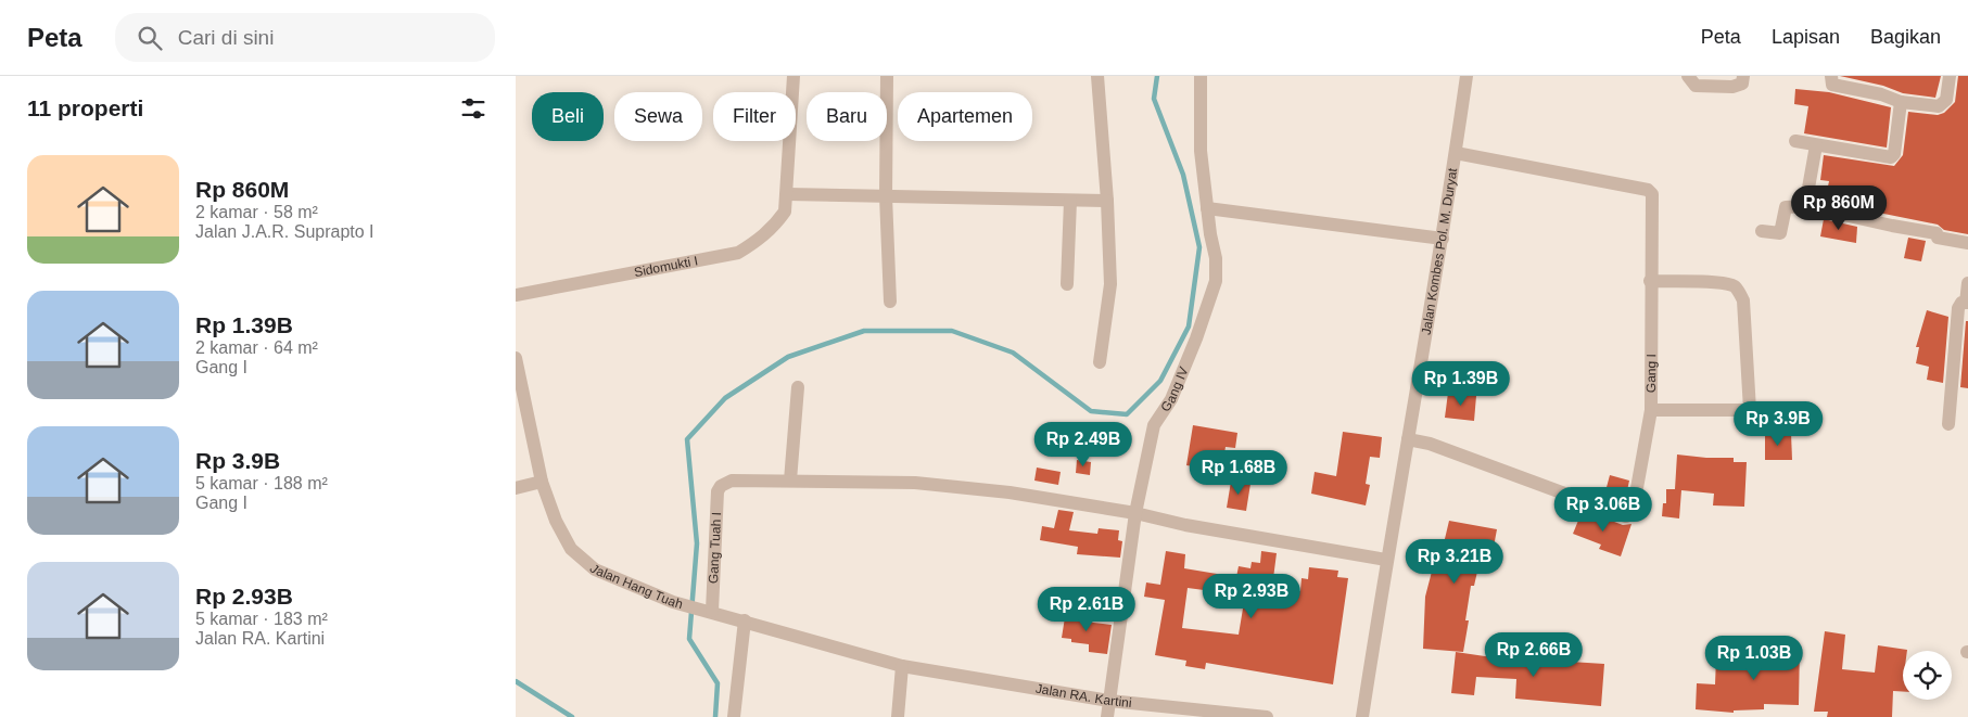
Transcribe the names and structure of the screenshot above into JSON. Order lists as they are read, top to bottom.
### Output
{
  "streets": {
    "street": [
      "Jalan Kombes Pol. M. Duryat",
      "Sidomukti I",
      "Gang I",
      "Gang IV",
      "Gang Tuah I",
      "Jalan Hang Tuah",
      "Jalan RA. Kartini"
    ]
  },
  "crossings": [
    ["Jalan Kombes Pol. M. Duryat", "Gang I"],
    ["Gang IV", "Jalan RA. Kartini"],
    ["Gang Tuah I", "Jalan Hang Tuah"],
    ["Jalan Hang Tuah", "Jalan RA. Kartini"]
  ],
  "page": {
    "header": "Peta",
    "search": "Cari di sini",
    "nav": ["Peta", "Lapisan", "Bagikan"],
    "heading": "11 properti",
    "chip": [
      "Beli",
      "Sewa",
      "Filter",
      "Baru",
      "Apartemen"
    ],
    "list": [
      {
        "name": "Rp 860M",
        "note": "2 kamar · 58 m² · Jalan J.A.R. Suprapto I"
      },
      {
        "name": "Rp 1.39B",
        "note": "2 kamar · 64 m² · Gang I"
      },
      {
        "name": "Rp 3.9B",
        "note": "5 kamar · 188 m² · Gang I"
      },
      {
        "name": "Rp 2.93B",
        "note": "5 kamar · 183 m² · Jalan RA. Kartini"
      }
    ],
    "price": [
      "Rp 860M",
      "Rp 1.39B",
      "Rp 3.9B",
      "Rp 2.49B",
      "Rp 1.68B",
      "Rp 3.06B",
      "Rp 3.21B",
      "Rp 2.93B",
      "Rp 2.61B",
      "Rp 2.66B",
      "Rp 1.03B"
    ]
  }
}
